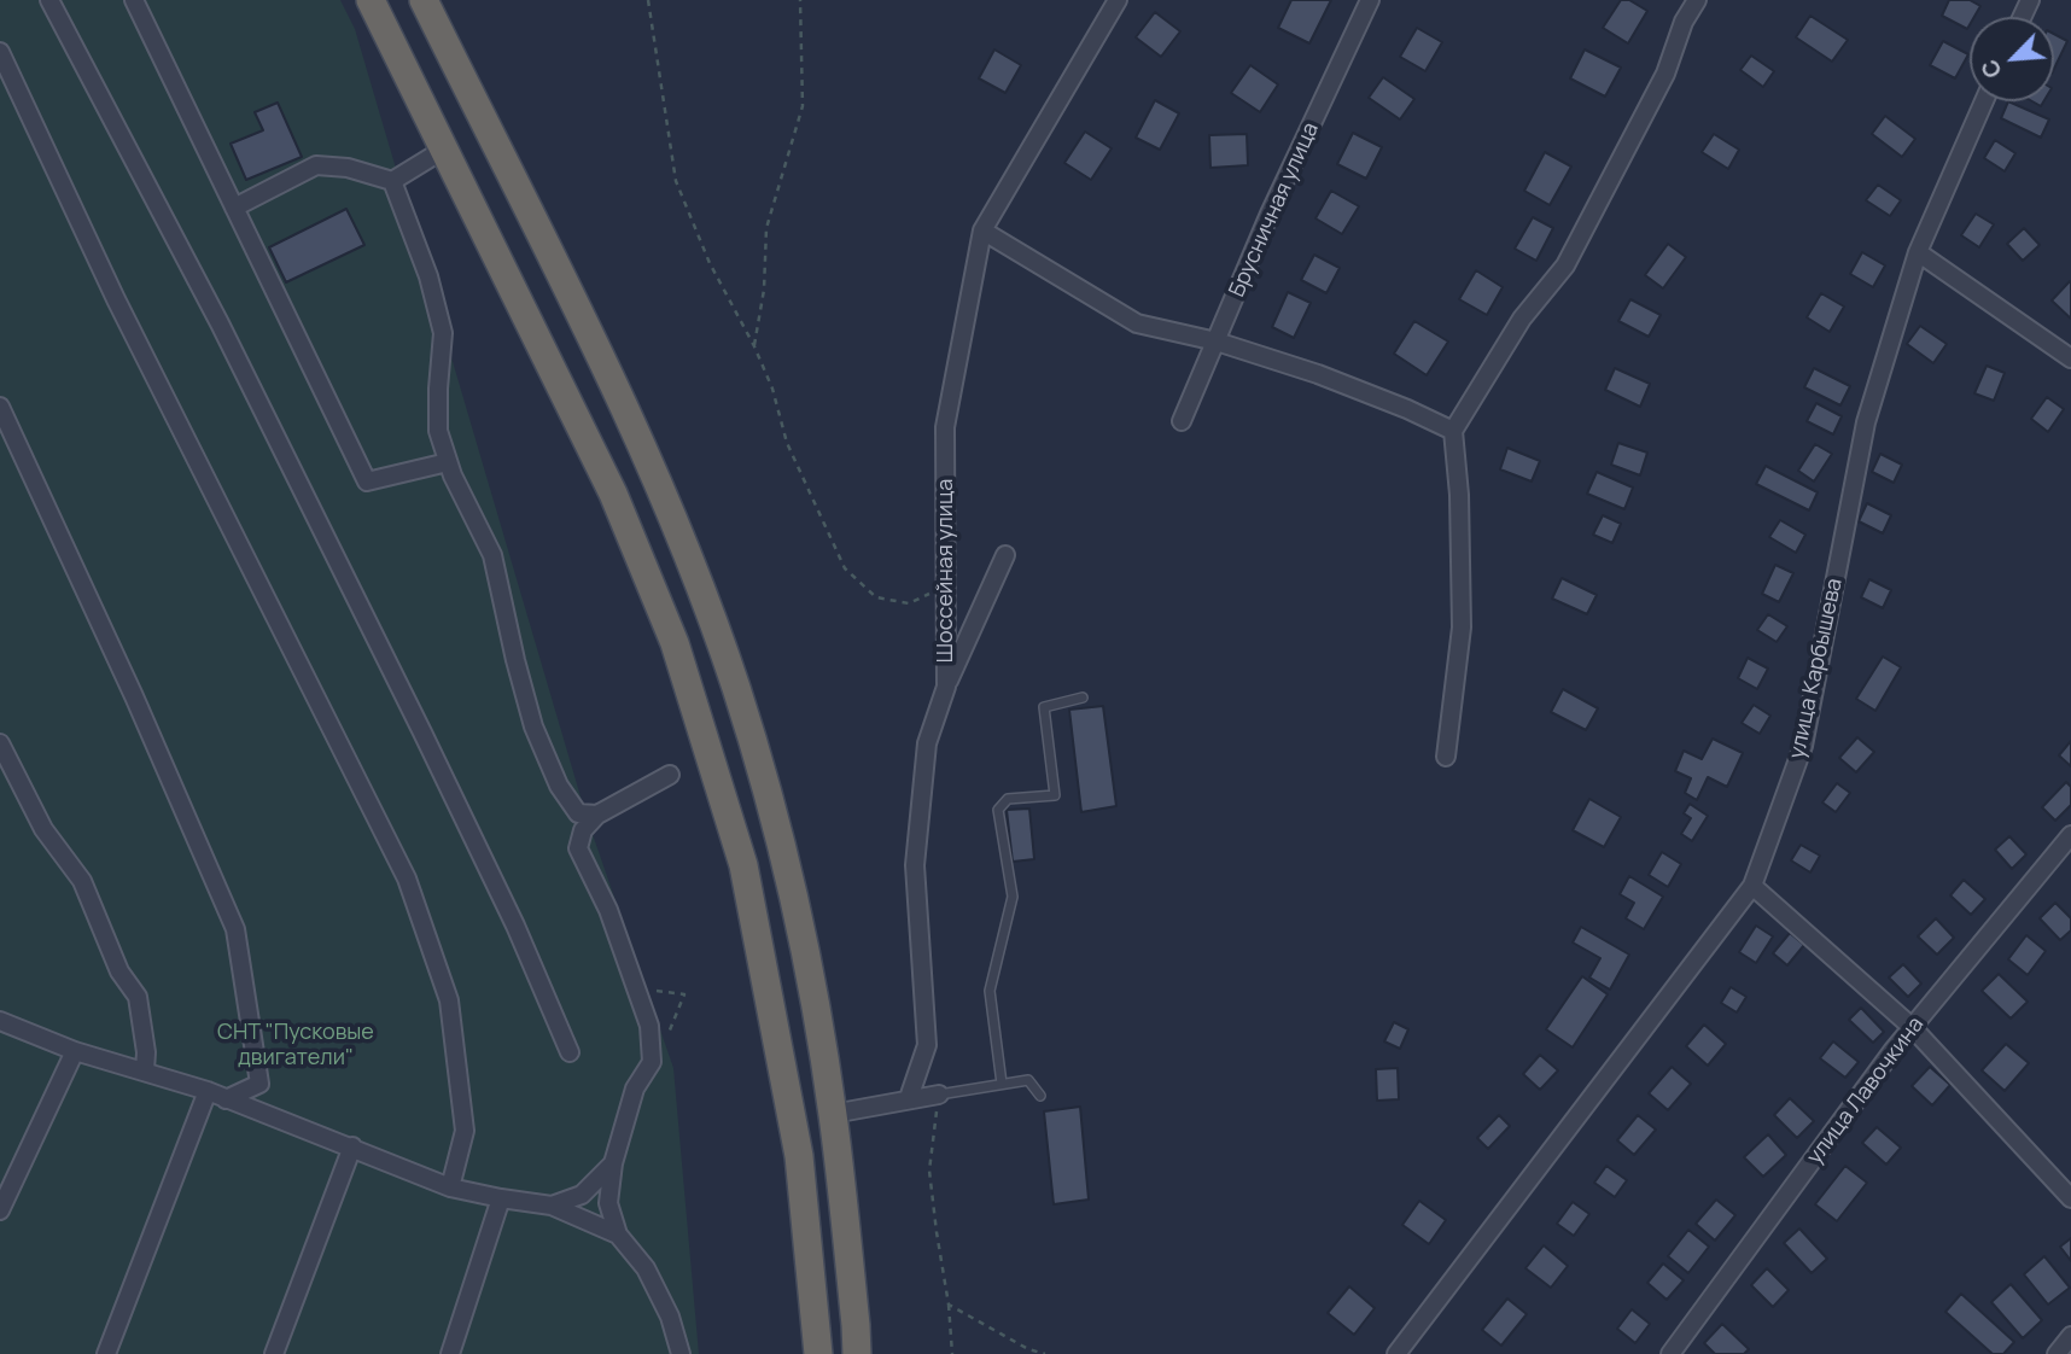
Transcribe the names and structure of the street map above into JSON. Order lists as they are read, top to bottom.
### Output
{
  "streets": {
    "street": [
      "Брусничная улица",
      "Шоссейная улица",
      "улица Карбышева",
      "улица Лавочкина"
    ]
  },
  "parks": ["СНТ \"Пусковые двигатели\""],
  "north": "bottom left"
}
